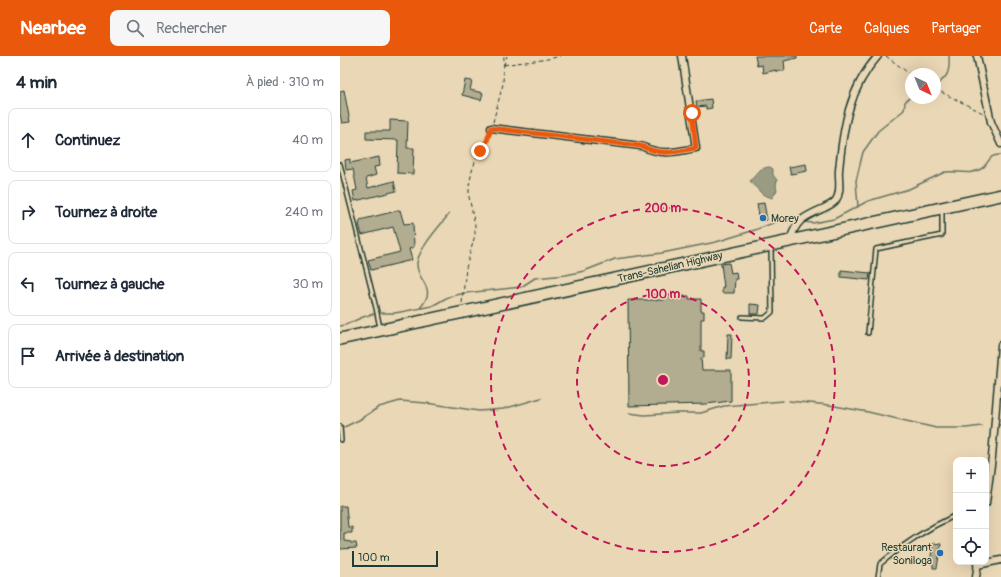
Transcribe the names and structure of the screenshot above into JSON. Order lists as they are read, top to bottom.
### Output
{
  "streets": {
    "highway": ["Trans-Sahelian Highway"]
  },
  "places": ["Morey", "Restaurant Soniloga"],
  "scale_bar": "100 m",
  "north": "bottom right",
  "page": {
    "header": "Nearbee",
    "search": "Rechercher",
    "nav": ["Carte", "Calques", "Partager"],
    "heading": ["4 min", "À pied · 310 m"],
    "list": [
      ["Continuez", "40 m"],
      ["Tournez à droite", "240 m"],
      ["Tournez à gauche", "30 m"],
      "Arrivée à destination"
    ],
    "map_buttons": ["+", "−"],
    "scale": "100 m"
  },
  "rings": ["200 m", "100 m"]
}
